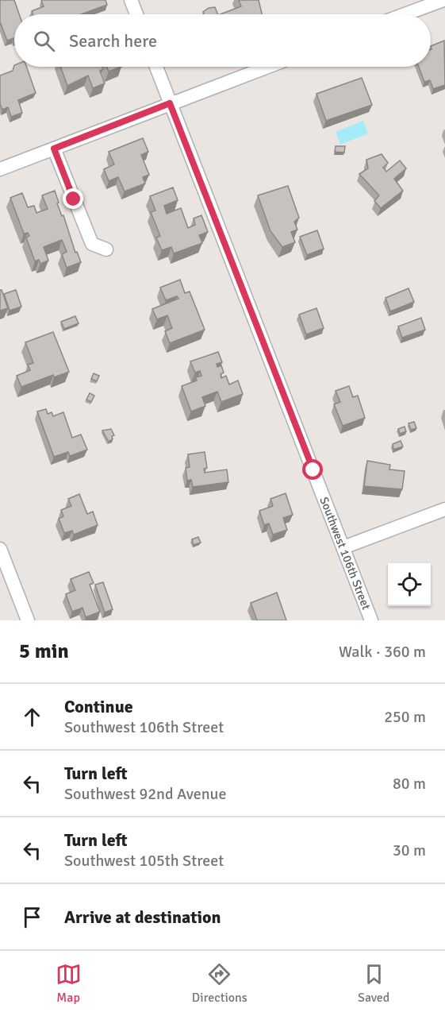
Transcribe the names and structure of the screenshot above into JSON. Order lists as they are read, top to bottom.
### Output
{
  "streets": {
    "street": ["Southwest 106th Street"]
  },
  "page": {
    "search": "Search here",
    "heading": ["5 min", "Walk · 360 m"],
    "list": [
      ["Continue", "Southwest 106th Street", "250 m"],
      ["Turn left", "Southwest 92nd Avenue", "80 m"],
      ["Turn left", "Southwest 105th Street", "30 m"],
      "Arrive at destination"
    ],
    "nav": ["Map", "Directions", "Saved"]
  }
}
